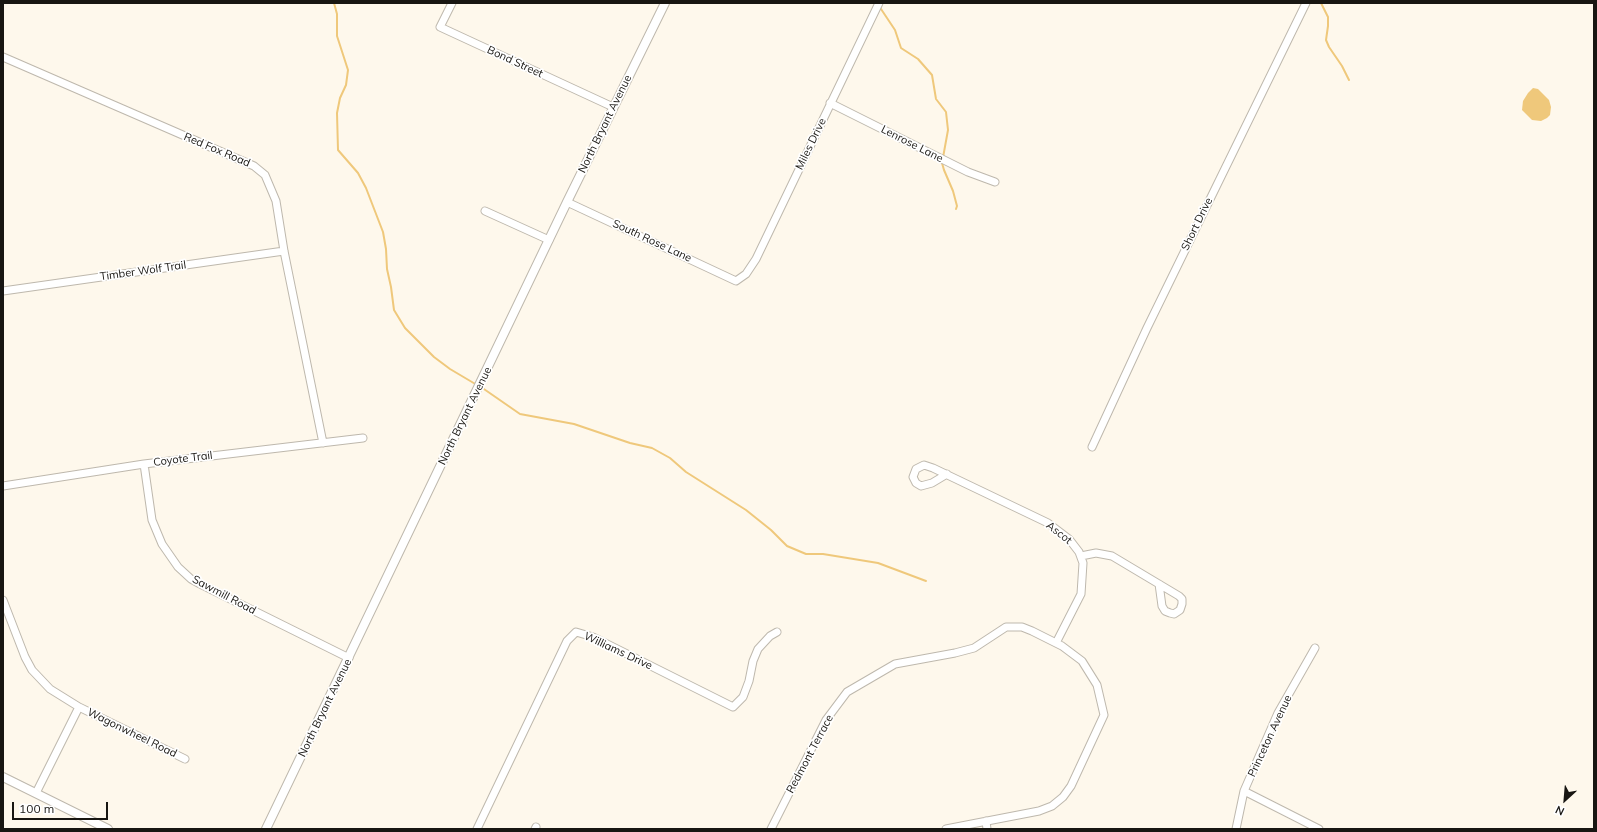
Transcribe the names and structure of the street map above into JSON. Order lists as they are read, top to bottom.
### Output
{
  "streets": {
    "street": [
      "Bond Street",
      "North Bryant Avenue",
      "Miles Drive",
      "Lenrose Lane",
      "Red Fox Road",
      "Short Drive",
      "South Rose Lane",
      "Timber Wolf Trail",
      "Coyote Trail",
      "Ascot",
      "Sawmill Road",
      "Williams Drive",
      "Wagonwheel Road",
      "Princeton Avenue",
      "Redmont Terrace"
    ]
  },
  "crossings": [
    ["Bond Street", "North Bryant Avenue"],
    ["North Bryant Avenue", "South Rose Lane"],
    ["North Bryant Avenue", "Sawmill Road"],
    ["Miles Drive", "Lenrose Lane"],
    ["Miles Drive", "South Rose Lane"],
    ["Red Fox Road", "Timber Wolf Trail"],
    ["Red Fox Road", "Coyote Trail"],
    ["Coyote Trail", "Sawmill Road"]
  ],
  "scale_bar": "100 m",
  "north": "bottom left"
}
